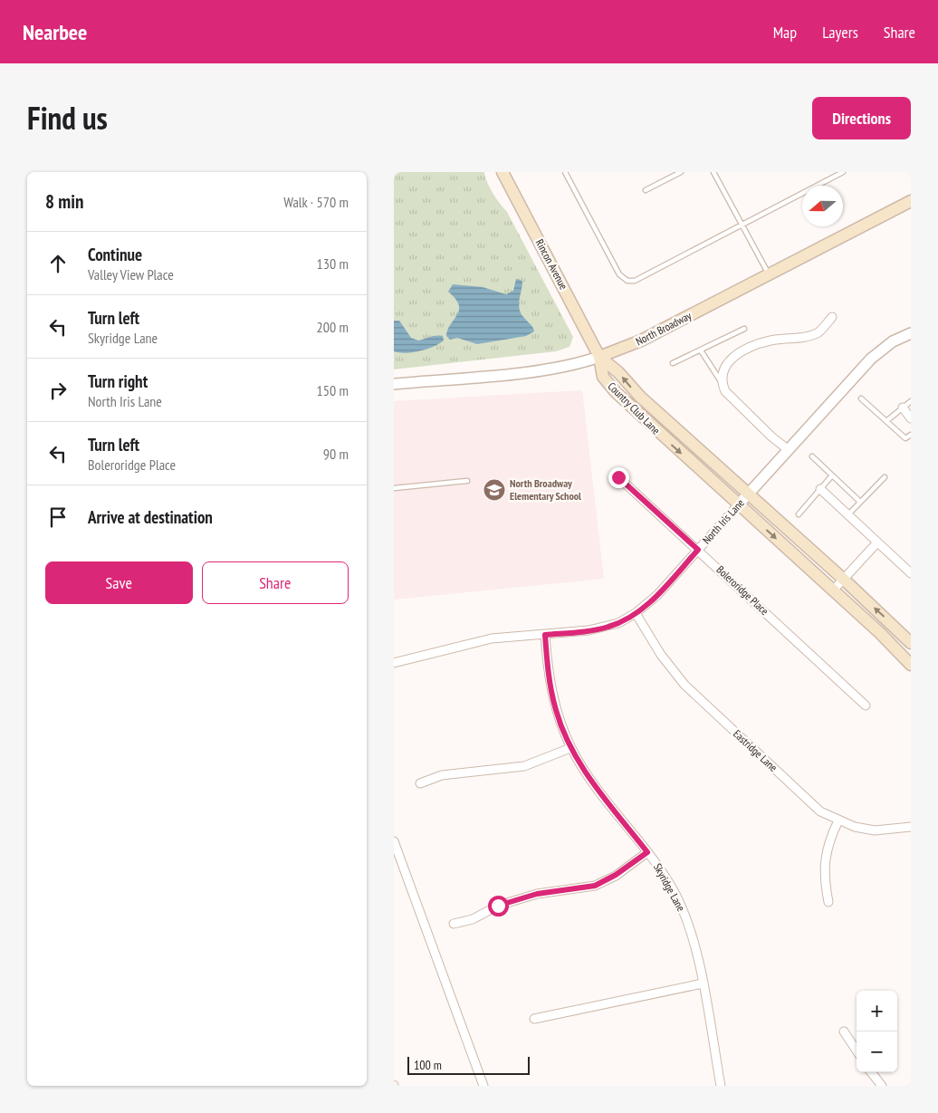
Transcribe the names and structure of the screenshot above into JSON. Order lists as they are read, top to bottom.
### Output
{
  "streets": {
    "main road": ["Rincon Avenue", "North Broadway", "Country Club Lane"],
    "street": [
      "North Iris Lane",
      "Boleroridge Place",
      "Eastridge Lane",
      "Skyridge Lane"
    ]
  },
  "crossings": [
    ["Rincon Avenue", "North Broadway"],
    ["Rincon Avenue", "Country Club Lane"],
    ["North Broadway", "Country Club Lane"],
    ["Country Club Lane", "North Iris Lane"],
    ["North Iris Lane", "Boleroridge Place"],
    ["North Iris Lane", "Eastridge Lane"],
    ["North Iris Lane", "Skyridge Lane"]
  ],
  "places": {
    "school or university": ["North Broadway Elementary School"]
  },
  "scale_bar": "100 m",
  "north": "left",
  "page": {
    "header": "Nearbee",
    "nav": ["Map", "Layers", "Share"],
    "title": "Find us",
    "buttons": [
      "Directions",
      ["Save", "Share"]
    ],
    "heading": ["8 min", "Walk · 570 m"],
    "list": [
      ["Continue", "Valley View Place", "130 m"],
      ["Turn left", "Skyridge Lane", "200 m"],
      ["Turn right", "North Iris Lane", "150 m"],
      ["Turn left", "Boleroridge Place", "90 m"],
      "Arrive at destination"
    ],
    "map_buttons": ["+", "−"],
    "scale": "100 m"
  }
}
